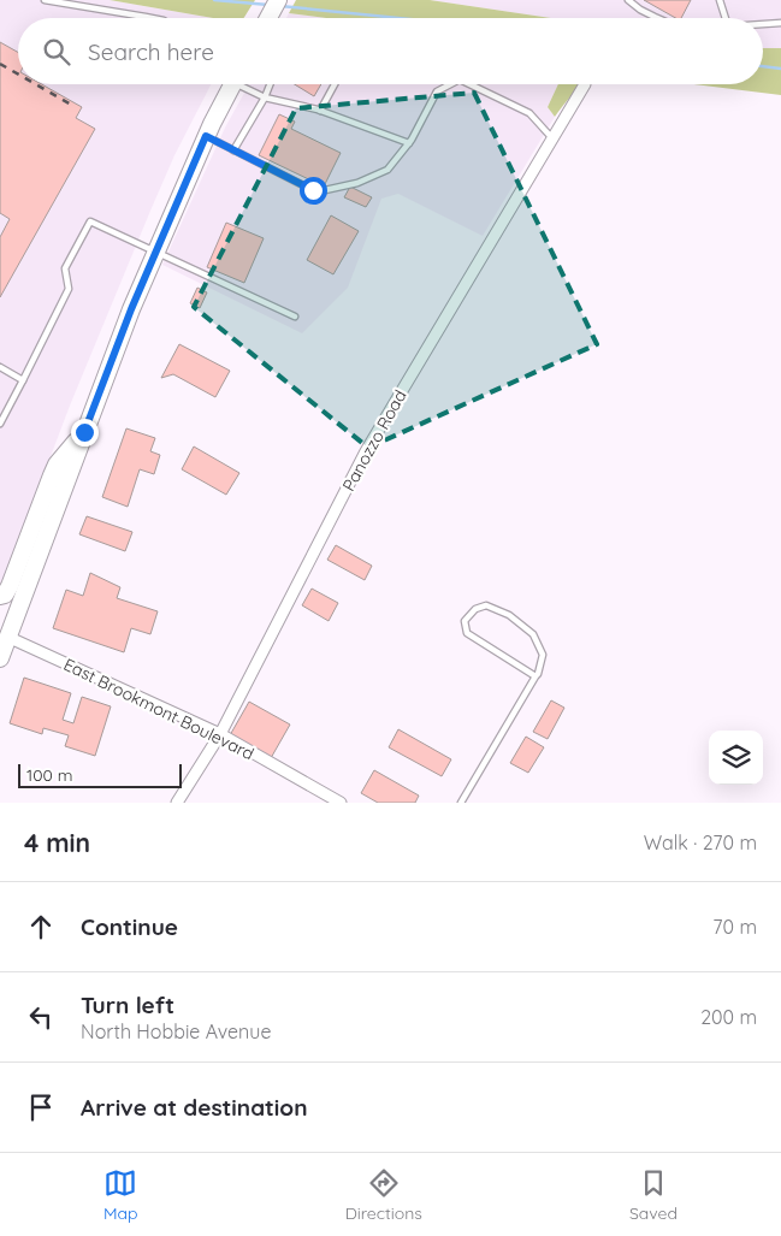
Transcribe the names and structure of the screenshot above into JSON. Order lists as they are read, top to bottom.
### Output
{
  "streets": {
    "street": ["Panozzo Road", "East Brookmont Boulevard"]
  },
  "crossings": [
    ["Panozzo Road", "East Brookmont Boulevard"]
  ],
  "scale_bar": "100 m",
  "page": {
    "search": "Search here",
    "scale": "100 m",
    "heading": ["4 min", "Walk · 270 m"],
    "list": [
      ["Continue", "70 m"],
      ["Turn left", "North Hobbie Avenue", "200 m"],
      "Arrive at destination"
    ],
    "nav": ["Map", "Directions", "Saved"]
  }
}
